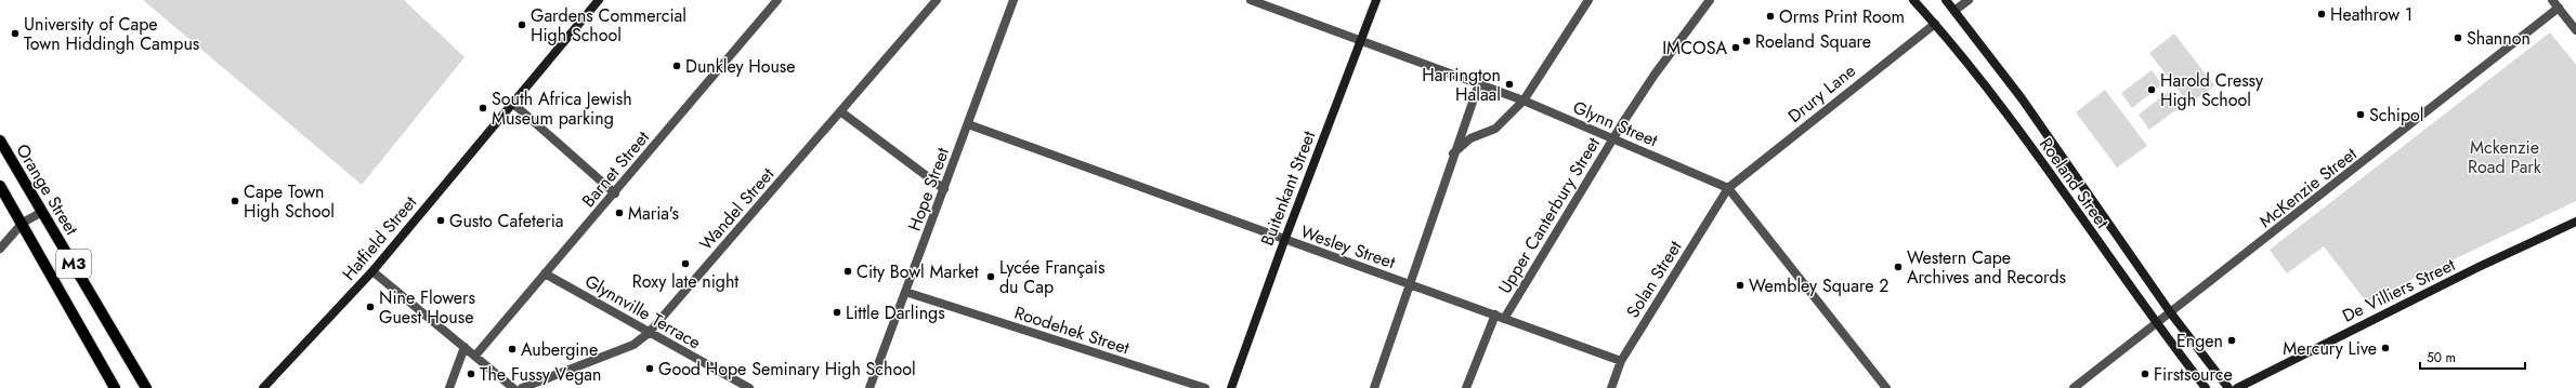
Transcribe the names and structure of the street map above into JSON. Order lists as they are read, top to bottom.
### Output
{
  "streets": {
    "main road": [
      "Roeland Street",
      "Buitenkant Street",
      "Orange Street",
      "Hatfield Street",
      "M3",
      "De Villiers Street"
    ],
    "street": [
      "Drury Lane",
      "Glynn Street",
      "Barnet Street",
      "McKenzie Street",
      "Hope Street",
      "Wandel Street",
      "Upper Canterbury Street",
      "Wesley Street",
      "Solan Street",
      "Glynnville Terrace",
      "Roodehek Street"
    ]
  },
  "crossings": [
    ["Drury Lane", "Glynn Street"],
    ["Drury Lane", "Roeland Street"],
    ["Drury Lane", "Solan Street"],
    ["Glynn Street", "Buitenkant Street"],
    ["Glynn Street", "Upper Canterbury Street"],
    ["Glynn Street", "Solan Street"],
    ["Barnet Street", "Glynnville Terrace"],
    ["Roeland Street", "McKenzie Street"],
    ["Buitenkant Street", "Wesley Street"],
    ["Hope Street", "Wesley Street"],
    ["Hope Street", "Roodehek Street"],
    ["Wandel Street", "Glynnville Terrace"],
    ["Upper Canterbury Street", "Wesley Street"],
    ["Wesley Street", "Solan Street"]
  ],
  "parks": ["Mckenzie Road Park"],
  "places": [
    "Heathrow 1",
    "Orms Print Room",
    "Gardens Commercial High School",
    "University of Cape Town Hiddingh Campus",
    "Shannon",
    "Roeland Square",
    "IMCOSA",
    "Dunkley House",
    "Harrington Halaal",
    "Harold Cressy High School",
    "South Africa Jewish Museum parking",
    "Schipol",
    "Cape Town High School",
    "Maria's",
    "Gusto Cafeteria",
    "Roxy late night",
    "Western Cape Archives and Records",
    "City Bowl Market",
    "Lycée Français du Cap",
    "Wembley Square 2",
    "Nine Flowers Guest House",
    "Little Darlings",
    "Engen",
    "Mercury Live",
    "Aubergine",
    "Good Hope Seminary High School",
    "The Fussy Vegan",
    "Firstsource"
  ],
  "scale_bar": "50 m"
}
